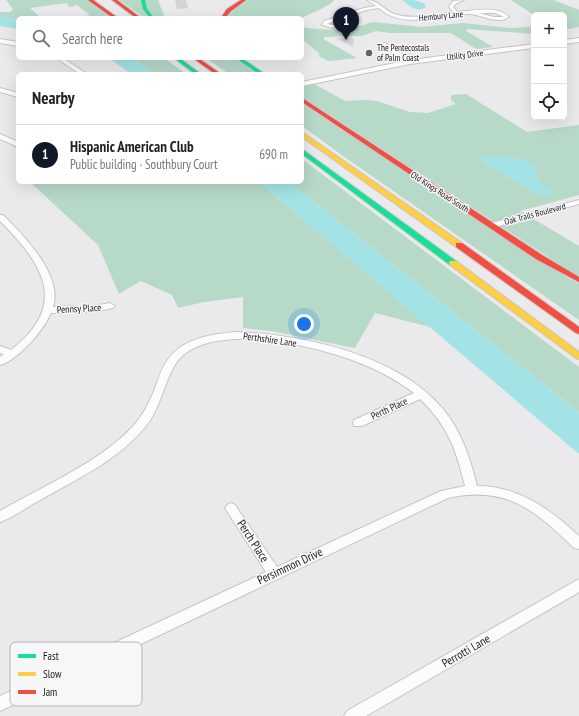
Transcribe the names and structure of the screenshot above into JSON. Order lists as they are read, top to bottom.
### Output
{
  "streets": {
    "main road": ["Old Kings Road South"],
    "street": [
      "Hembury Lane",
      "Utility Drive",
      "Oak Trails Boulevard",
      "Pennsy Place",
      "Perthshire Lane",
      "Perth Place",
      "Perch Place",
      "Persimmon Drive",
      "Perrotti Lane"
    ]
  },
  "crossings": [
    ["Old Kings Road South", "Oak Trails Boulevard"],
    ["Perthshire Lane", "Perth Place"],
    ["Perthshire Lane", "Persimmon Drive"],
    ["Perch Place", "Persimmon Drive"]
  ],
  "places": ["The Pentecostals of Palm Coast"],
  "legend": ["Fast", "Slow", "Jam"],
  "page": {
    "pins": "1",
    "map_buttons": ["+", "−"],
    "search": "Search here",
    "heading": "Nearby",
    "list": [
      {
        "mark": "1",
        "name": "Hispanic American Club",
        "note": "Public building · Southbury Court",
        "value": "690 m"
      }
    ]
  }
}
